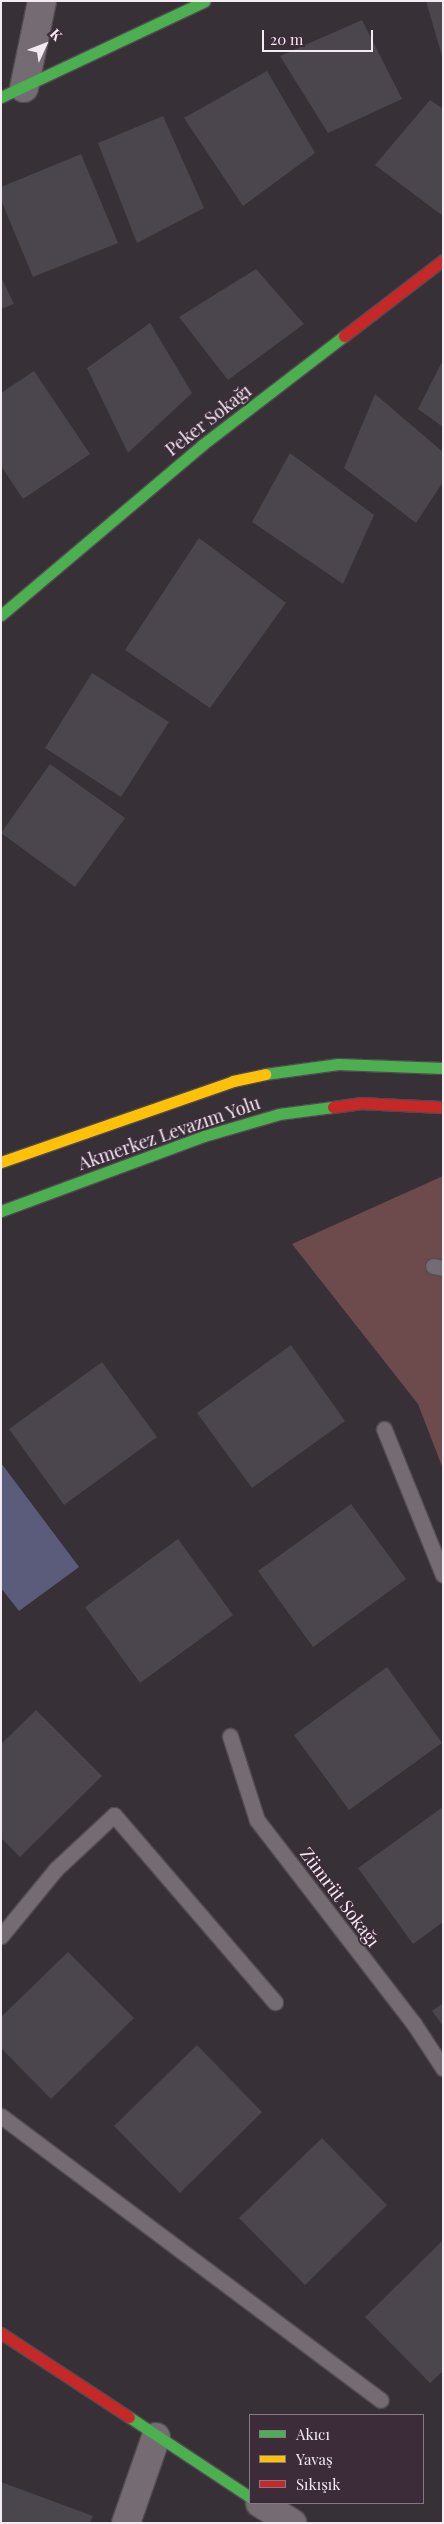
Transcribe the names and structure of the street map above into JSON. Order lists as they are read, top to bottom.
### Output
{
  "streets": {
    "street": ["Peker Sokağı", "Akmerkez Levazım Yolu"],
    "lane": ["Zümrüt Sokağı"]
  },
  "legend": ["Akıcı", "Yavaş", "Sıkışık"],
  "scale_bar": "20 m",
  "north": "top right"
}
